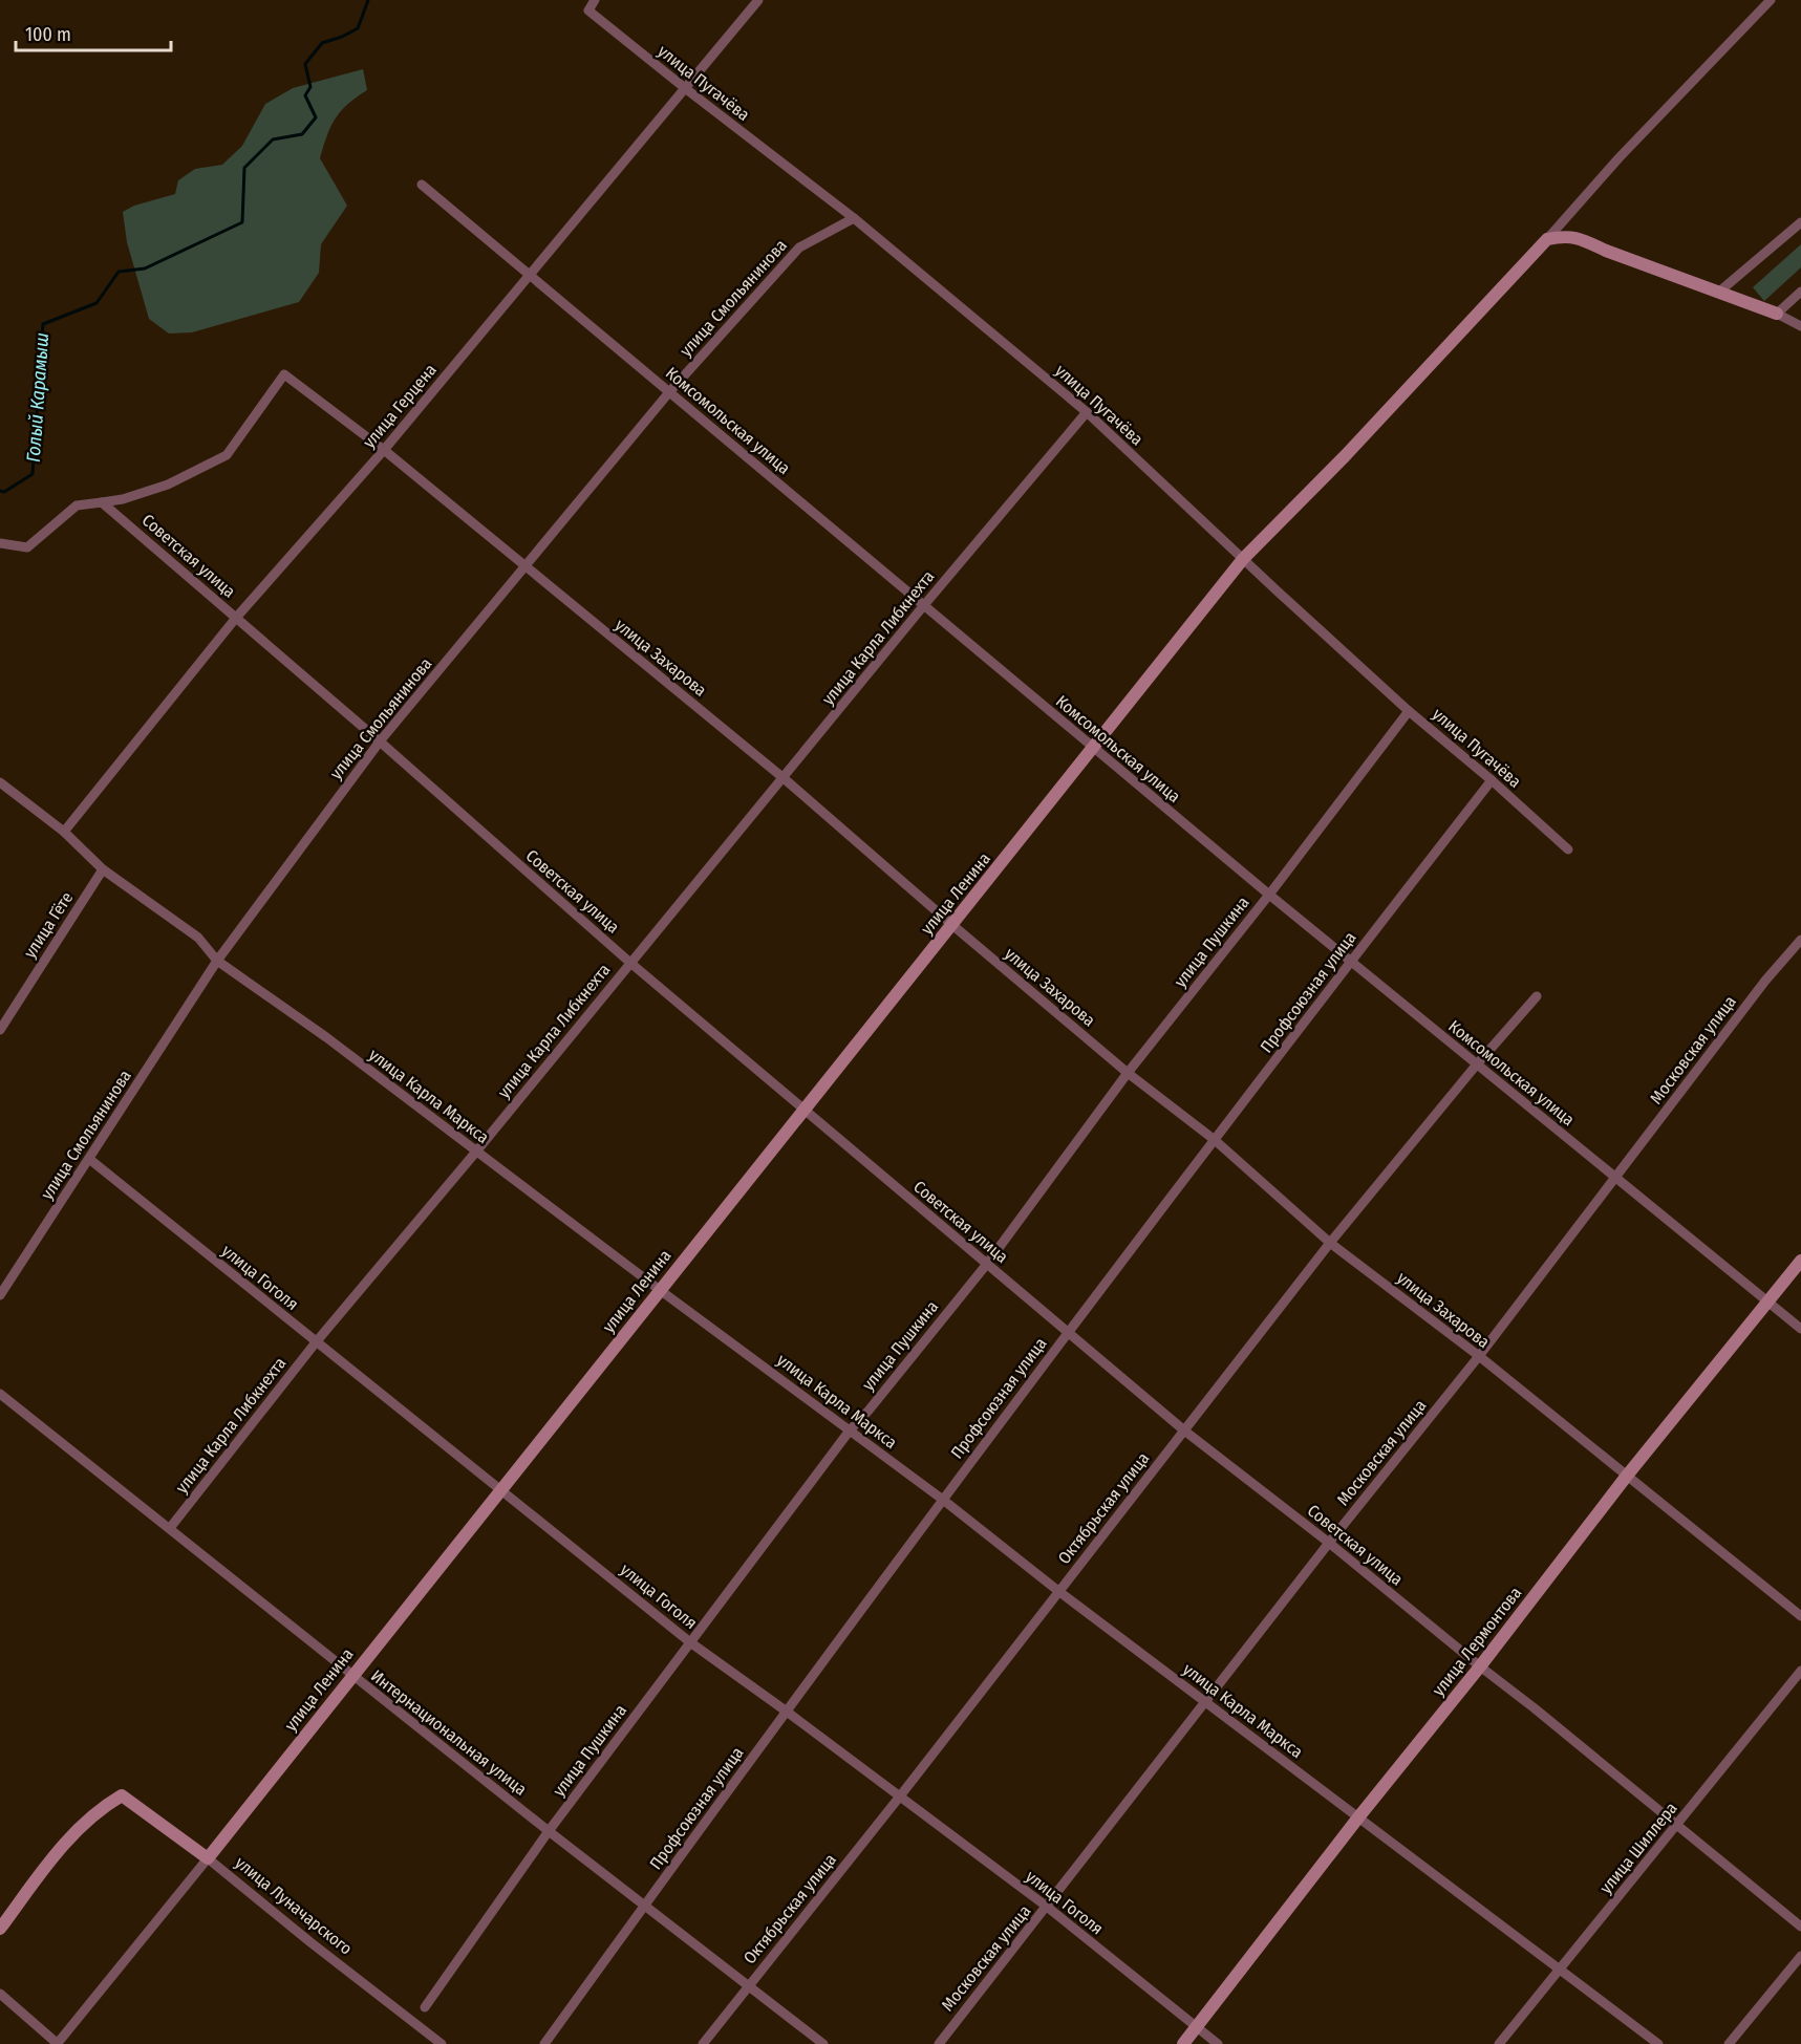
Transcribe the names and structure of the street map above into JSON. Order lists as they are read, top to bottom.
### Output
{
  "streets": {
    "street": [
      "улица Пугачёва",
      "улица Смольянинова",
      "улица Герцена",
      "Комсомольская улица",
      "Советская улица",
      "улица Карла Либкнехта",
      "улица Захарова",
      "улица Ленина",
      "улица Гёте",
      "улица Пушкина",
      "Профсоюзная улица",
      "Московская улица",
      "улица Карла Маркса",
      "улица Гоголя",
      "Октябрьская улица",
      "улица Лермонтова",
      "Интернациональная улица",
      "улица Шиллера",
      "улица Луначарского"
    ]
  },
  "crossings": [
    ["улица Пугачёва", "улица Смольянинова"],
    ["улица Пугачёва", "улица Герцена"],
    ["улица Пугачёва", "улица Карла Либкнехта"],
    ["улица Пугачёва", "улица Ленина"],
    ["улица Пугачёва", "улица Пушкина"],
    ["улица Пугачёва", "Профсоюзная улица"],
    ["улица Смольянинова", "Комсомольская улица"],
    ["улица Смольянинова", "Советская улица"],
    ["улица Смольянинова", "улица Захарова"],
    ["улица Смольянинова", "улица Карла Маркса"],
    ["улица Смольянинова", "улица Гоголя"],
    ["улица Герцена", "Комсомольская улица"],
    ["улица Герцена", "Советская улица"],
    ["улица Герцена", "улица Захарова"],
    ["улица Герцена", "улица Карла Маркса"],
    ["Комсомольская улица", "улица Карла Либкнехта"],
    ["Комсомольская улица", "улица Ленина"],
    ["Комсомольская улица", "улица Пушкина"],
    ["Комсомольская улица", "Профсоюзная улица"],
    ["Комсомольская улица", "Московская улица"],
    ["Комсомольская улица", "Октябрьская улица"],
    ["Комсомольская улица", "улица Лермонтова"],
    ["Советская улица", "улица Карла Либкнехта"],
    ["Советская улица", "улица Захарова"],
    ["Советская улица", "улица Ленина"],
    ["Советская улица", "улица Пушкина"],
    ["Советская улица", "Профсоюзная улица"],
    ["Советская улица", "Московская улица"],
    ["Советская улица", "Октябрьская улица"],
    ["Советская улица", "улица Лермонтова"],
    ["Советская улица", "улица Шиллера"],
    ["улица Карла Либкнехта", "улица Захарова"],
    ["улица Карла Либкнехта", "улица Карла Маркса"],
    ["улица Карла Либкнехта", "улица Гоголя"],
    ["улица Карла Либкнехта", "Интернациональная улица"],
    ["улица Захарова", "улица Ленина"],
    ["улица Захарова", "улица Пушкина"],
    ["улица Захарова", "Профсоюзная улица"],
    ["улица Захарова", "Московская улица"],
    ["улица Захарова", "Октябрьская улица"],
    ["улица Захарова", "улица Лермонтова"],
    ["улица Ленина", "улица Карла Маркса"],
    ["улица Ленина", "улица Гоголя"],
    ["улица Ленина", "Интернациональная улица"],
    ["улица Ленина", "улица Луначарского"],
    ["улица Гёте", "улица Карла Маркса"],
    ["улица Пушкина", "улица Карла Маркса"],
    ["улица Пушкина", "улица Гоголя"],
    ["улица Пушкина", "Интернациональная улица"],
    ["Профсоюзная улица", "улица Карла Маркса"],
    ["Профсоюзная улица", "улица Гоголя"],
    ["Профсоюзная улица", "Интернациональная улица"],
    ["Московская улица", "улица Карла Маркса"],
    ["Московская улица", "улица Гоголя"],
    ["улица Карла Маркса", "Октябрьская улица"],
    ["улица Карла Маркса", "улица Лермонтова"],
    ["улица Карла Маркса", "улица Шиллера"],
    ["улица Гоголя", "Октябрьская улица"],
    ["улица Гоголя", "улица Лермонтова"],
    ["Октябрьская улица", "Интернациональная улица"]
  ],
  "water": ["Голый Карамыш"],
  "scale_bar": "100 m"
}
